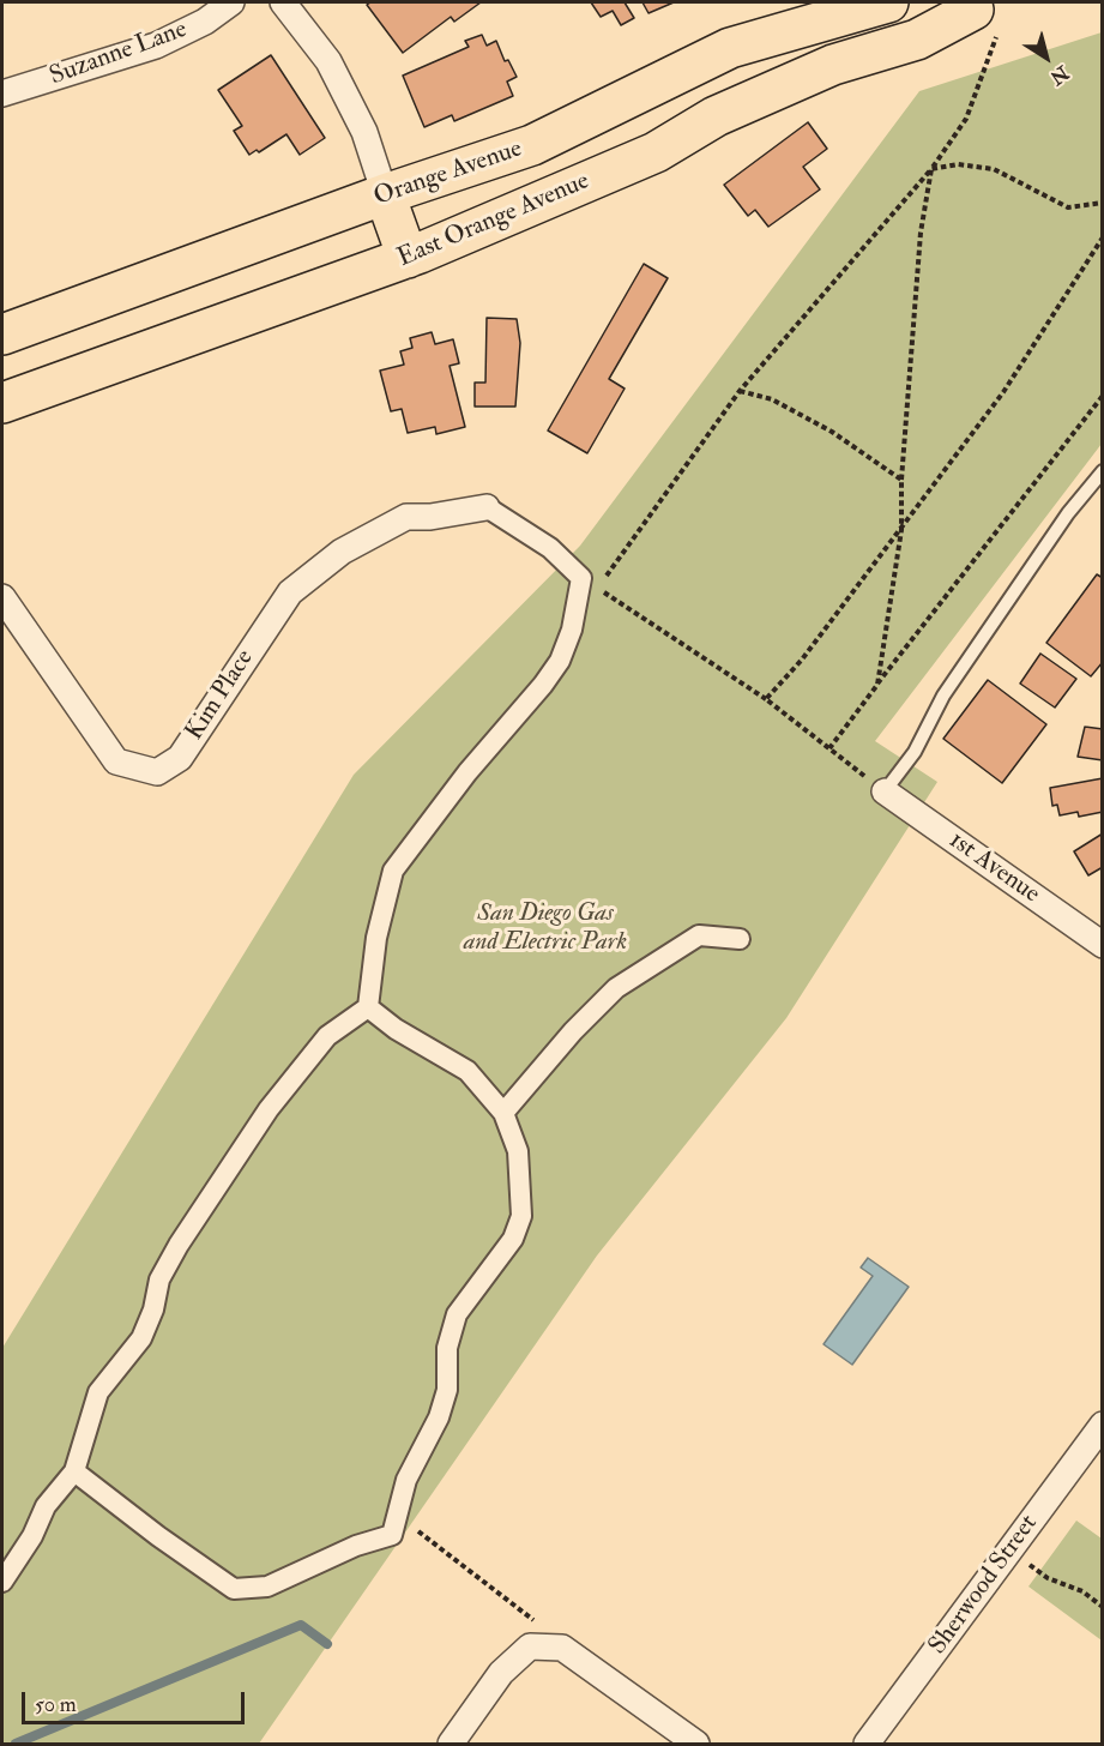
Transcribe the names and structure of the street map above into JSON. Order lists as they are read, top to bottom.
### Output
{
  "streets": {
    "main road": ["Orange Avenue", "East Orange Avenue"],
    "street": [
      "Suzanne Lane",
      "Kim Place",
      "1st Avenue",
      "Sherwood Street"
    ]
  },
  "parks": ["San Diego Gas and Electric Park"],
  "scale_bar": "50 m",
  "north": "bottom right"
}
